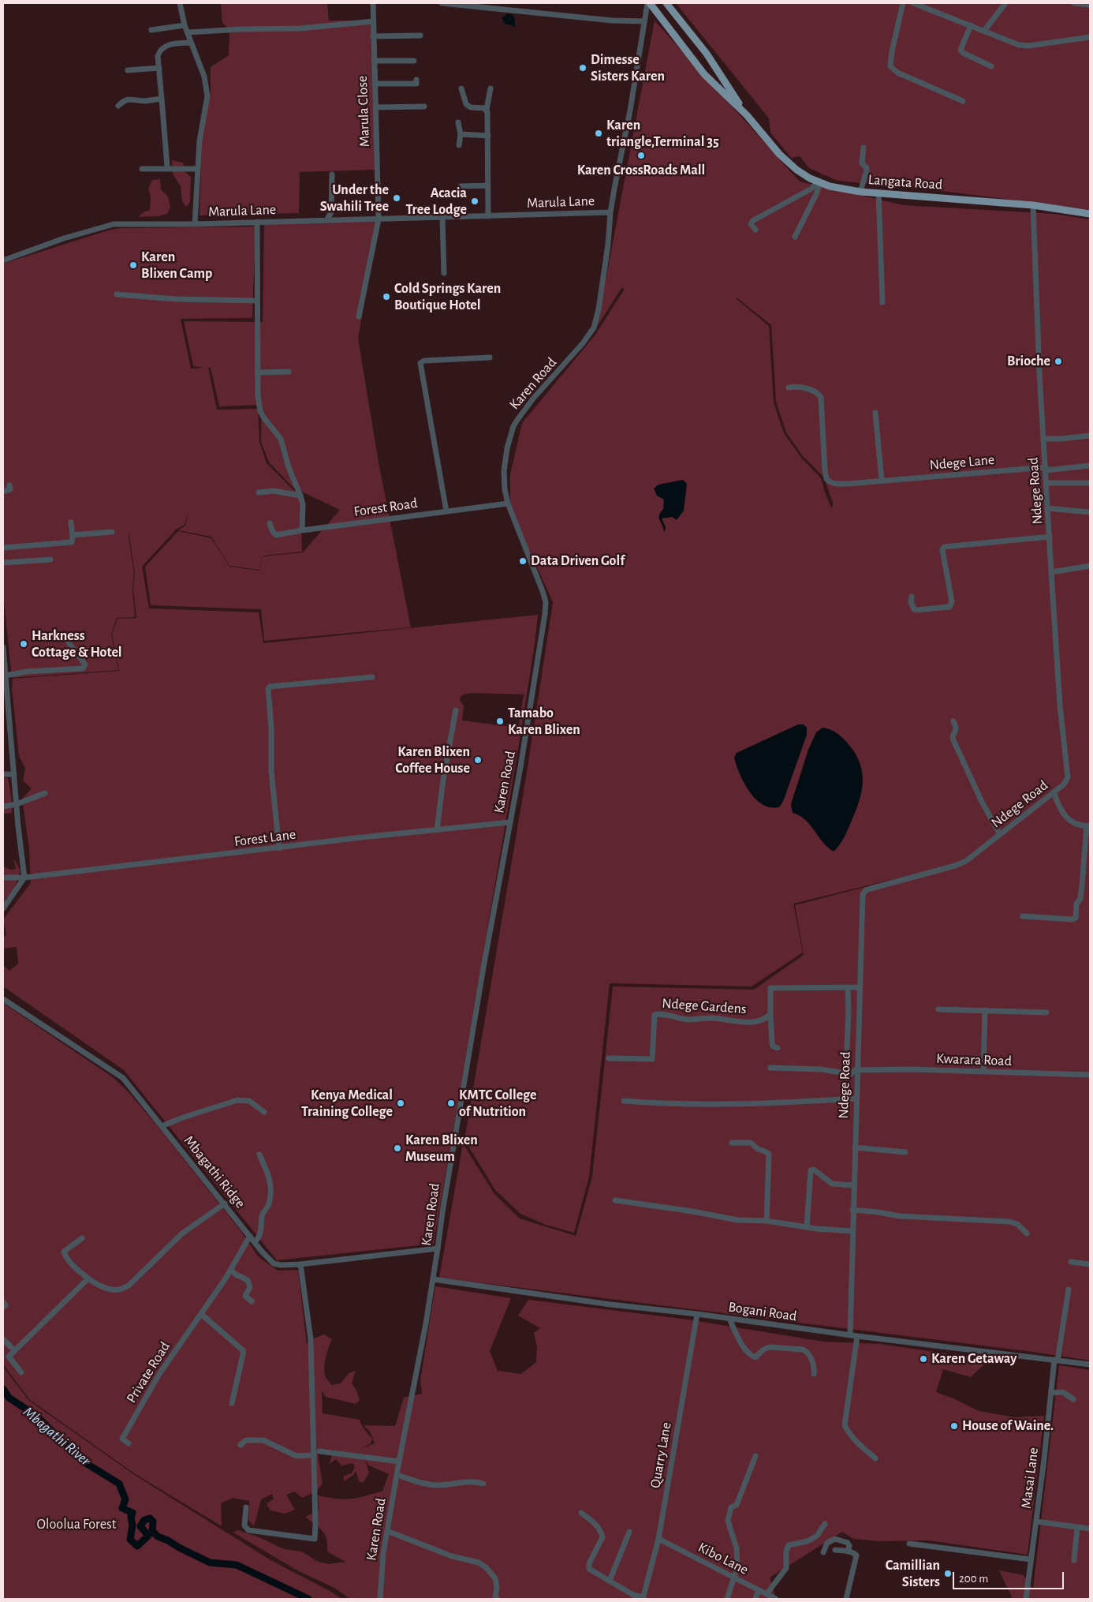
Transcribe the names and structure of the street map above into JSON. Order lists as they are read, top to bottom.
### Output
{
  "streets": {
    "main road": ["Langata Road"],
    "street": [
      "Marula Close",
      "Marula Lane",
      "Karen Road",
      "Ndege Lane",
      "Ndege Road",
      "Forest Road",
      "Forest Lane",
      "Ndege Gardens",
      "Kwarara Road",
      "Mbagathi Ridge",
      "Bogani Road",
      "Private Road",
      "Quarry Lane",
      "Masai Lane",
      "Kibo Lane"
    ]
  },
  "crossings": [
    ["Marula Close", "Marula Lane"],
    ["Langata Road", "Karen Road"],
    ["Langata Road", "Ndege Road"],
    ["Marula Lane", "Karen Road"],
    ["Karen Road", "Forest Road"],
    ["Karen Road", "Forest Lane"],
    ["Karen Road", "Mbagathi Ridge"],
    ["Karen Road", "Bogani Road"],
    ["Ndege Lane", "Ndege Road"],
    ["Ndege Road", "Kwarara Road"],
    ["Ndege Road", "Bogani Road"],
    ["Mbagathi Ridge", "Private Road"],
    ["Bogani Road", "Quarry Lane"],
    ["Bogani Road", "Masai Lane"],
    ["Quarry Lane", "Kibo Lane"]
  ],
  "water": ["Mbagathi River"],
  "parks": ["Oloolua Forest"],
  "places": [
    "Dimesse Sisters Karen",
    "Karen triangle,Terminal 35",
    "Karen CrossRoads Mall",
    "Under the Swahili Tree",
    "Acacia Tree Lodge",
    "Karen Blixen Camp",
    "Cold Springs Karen Boutique Hotel",
    "Brioche",
    "Data Driven Golf",
    "Harkness Cottage & Hotel",
    "Tamabo Karen Blixen",
    "Karen Blixen Coffee House",
    "Kenya Medical Training College",
    "KMTC College of Nutrition",
    "Karen Blixen Museum",
    "Karen Getaway",
    "House of Waine.",
    "Camillian Sisters"
  ],
  "scale_bar": "200 m"
}
